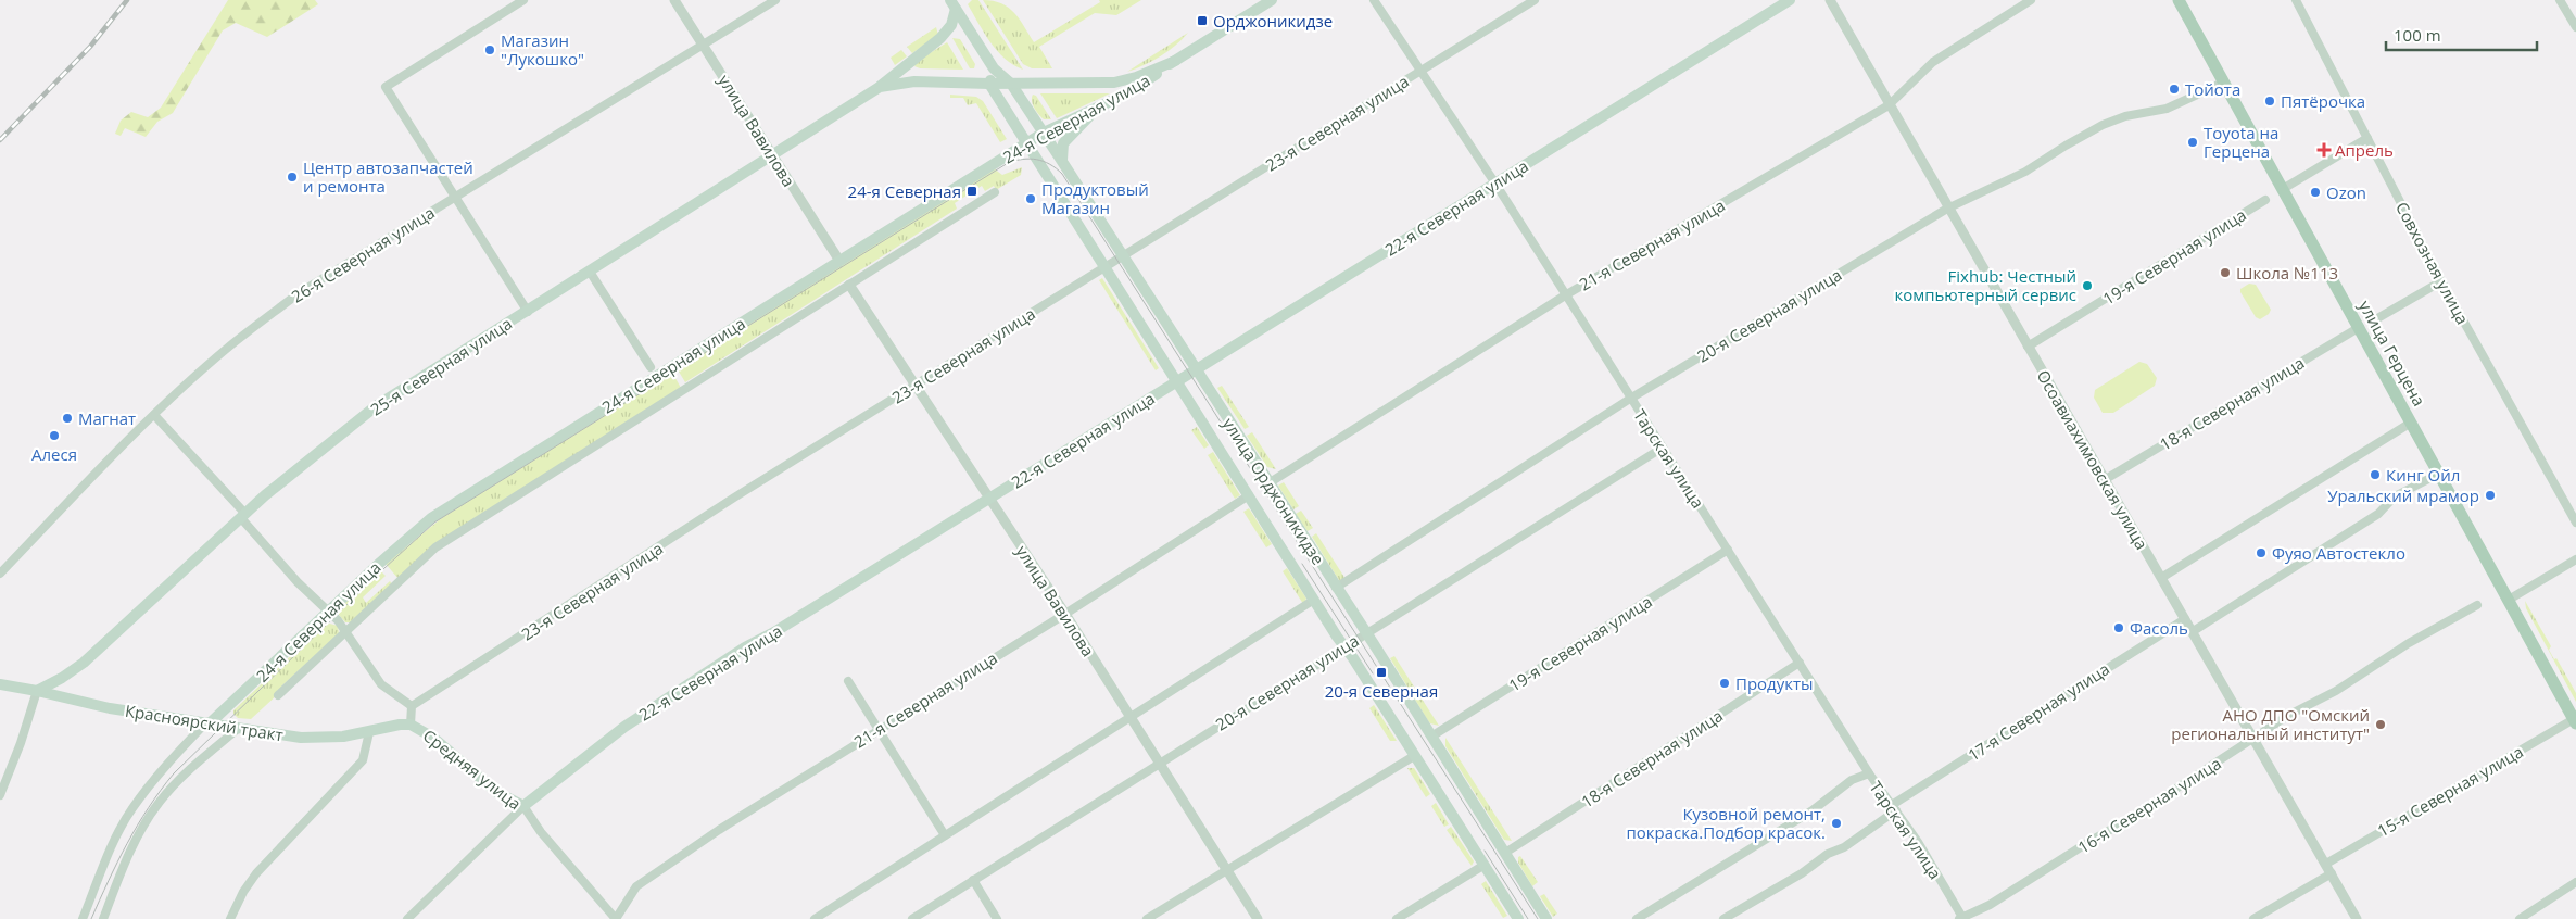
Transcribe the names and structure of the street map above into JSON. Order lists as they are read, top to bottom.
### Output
{
  "streets": {
    "main road": [
      "24-я Северная улица",
      "22-я Северная улица",
      "улица Герцена",
      "25-я Северная улица",
      "улица Орджоникидзе",
      "Красноярский тракт",
      "Средняя улица"
    ],
    "street": [
      "23-я Северная улица",
      "улица Вавилова",
      "21-я Северная улица",
      "26-я Северная улица",
      "19-я Северная улица",
      "Совхозная улица",
      "20-я Северная улица",
      "18-я Северная улица",
      "Тарская улица",
      "Осоавиахимовская улица",
      "17-я Северная улица",
      "15-я Северная улица",
      "16-я Северная улица"
    ]
  },
  "crossings": [
    ["24-я Северная улица", "улица Вавилова"],
    ["24-я Северная улица", "25-я Северная улица"],
    ["24-я Северная улица", "улица Орджоникидзе"],
    ["24-я Северная улица", "Красноярский тракт"],
    ["23-я Северная улица", "улица Вавилова"],
    ["23-я Северная улица", "Тарская улица"],
    ["23-я Северная улица", "улица Орджоникидзе"],
    ["улица Вавилова", "22-я Северная улица"],
    ["улица Вавилова", "21-я Северная улица"],
    ["улица Вавилова", "26-я Северная улица"],
    ["улица Вавилова", "20-я Северная улица"],
    ["улица Вавилова", "25-я Северная улица"],
    ["22-я Северная улица", "Тарская улица"],
    ["22-я Северная улица", "улица Орджоникидзе"],
    ["22-я Северная улица", "Средняя улица"],
    ["21-я Северная улица", "Тарская улица"],
    ["21-я Северная улица", "Осоавиахимовская улица"],
    ["21-я Северная улица", "улица Орджоникидзе"],
    ["21-я Северная улица", "Средняя улица"],
    ["19-я Северная улица", "Тарская улица"],
    ["19-я Северная улица", "Осоавиахимовская улица"],
    ["19-я Северная улица", "улица Орджоникидзе"],
    ["20-я Северная улица", "улица Герцена"],
    ["20-я Северная улица", "Тарская улица"],
    ["20-я Северная улица", "Осоавиахимовская улица"],
    ["20-я Северная улица", "улица Орджоникидзе"],
    ["улица Герцена", "18-я Северная улица"],
    ["улица Герцена", "15-я Северная улица"],
    ["25-я Северная улица", "улица Орджоникидзе"],
    ["25-я Северная улица", "Красноярский тракт"],
    ["18-я Северная улица", "Тарская улица"],
    ["18-я Северная улица", "Осоавиахимовская улица"],
    ["18-я Северная улица", "улица Орджоникидзе"],
    ["Тарская улица", "17-я Северная улица"],
    ["Тарская улица", "16-я Северная улица"],
    ["Осоавиахимовская улица", "17-я Северная улица"],
    ["Осоавиахимовская улица", "15-я Северная улица"],
    ["Осоавиахимовская улица", "16-я Северная улица"],
    ["Красноярский тракт", "Средняя улица"]
  ],
  "places": {
    "transit": ["Орджоникидзе", "24-я Северная", "20-я Северная"],
    "other": [
      "Магазин \"Лукошко\"",
      "Тойота",
      "Пятёрочка",
      "Toyota на Герцена",
      "Центр автозапчастей и ремонта",
      "Ozon",
      "Продуктовый Магазин",
      "Школа №113",
      "Fixhub: Честный компьютерный сервис",
      "Магнат",
      "Алеся",
      "Кинг Ойл",
      "Уральский мрамор",
      "Фуяо Автостекло",
      "Фасоль",
      "Продукты",
      "АНО ДПО \"Омский региональный институт\"",
      "Кузовной ремонт, покраска.Подбор красок."
    ],
    "health": ["Апрель"]
  },
  "scale_bar": "100 m"
}
